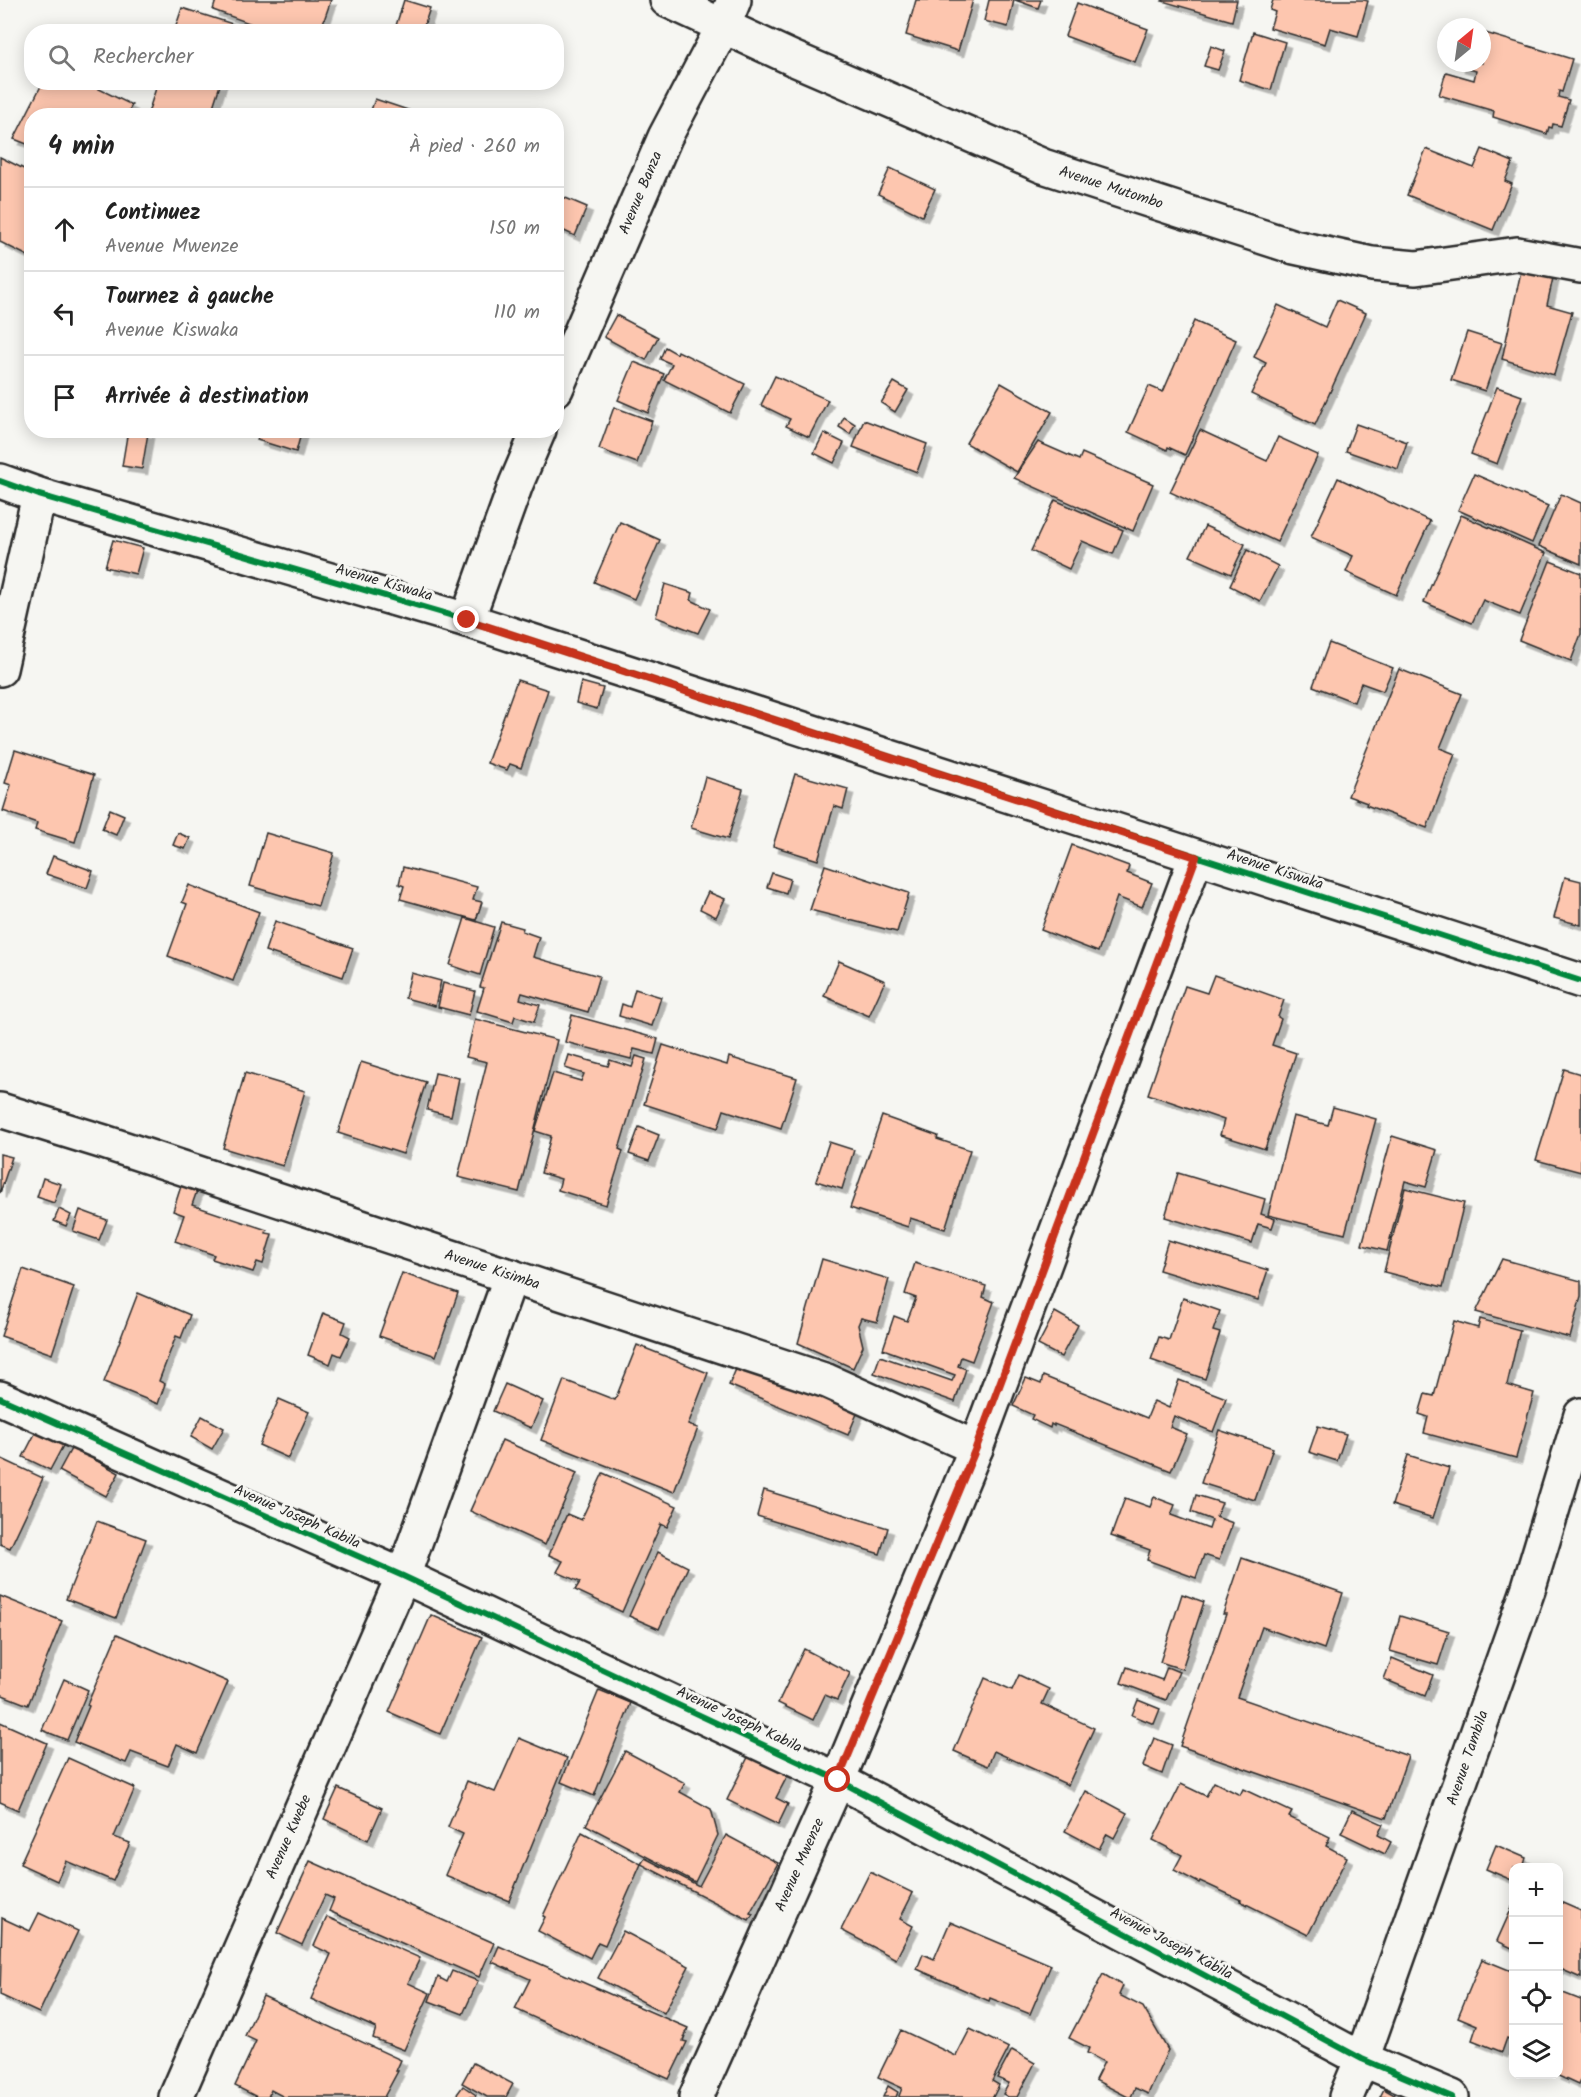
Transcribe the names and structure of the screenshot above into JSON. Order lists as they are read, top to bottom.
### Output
{
  "streets": {
    "street": [
      "Avenue Mutombo",
      "Avenue Banza",
      "Avenue Kiswaka",
      "Avenue Kisimba",
      "Avenue Joseph Kabila",
      "Avenue Tambila",
      "Avenue Kwebe",
      "Avenue Mwenze"
    ]
  },
  "crossings": [
    ["Avenue Mutombo", "Avenue Banza"],
    ["Avenue Kiswaka", "Avenue Mwenze"],
    ["Avenue Kisimba", "Avenue Kwebe"],
    ["Avenue Kisimba", "Avenue Mwenze"],
    ["Avenue Joseph Kabila", "Avenue Tambila"],
    ["Avenue Joseph Kabila", "Avenue Kwebe"],
    ["Avenue Joseph Kabila", "Avenue Mwenze"]
  ],
  "north": "top right",
  "page": {
    "search": "Rechercher",
    "heading": ["4 min", "À pied · 260 m"],
    "list": [
      ["Continuez", "Avenue Mwenze", "150 m"],
      ["Tournez à gauche", "Avenue Kiswaka", "110 m"],
      "Arrivée à destination"
    ],
    "map_buttons": ["+", "−"]
  }
}
